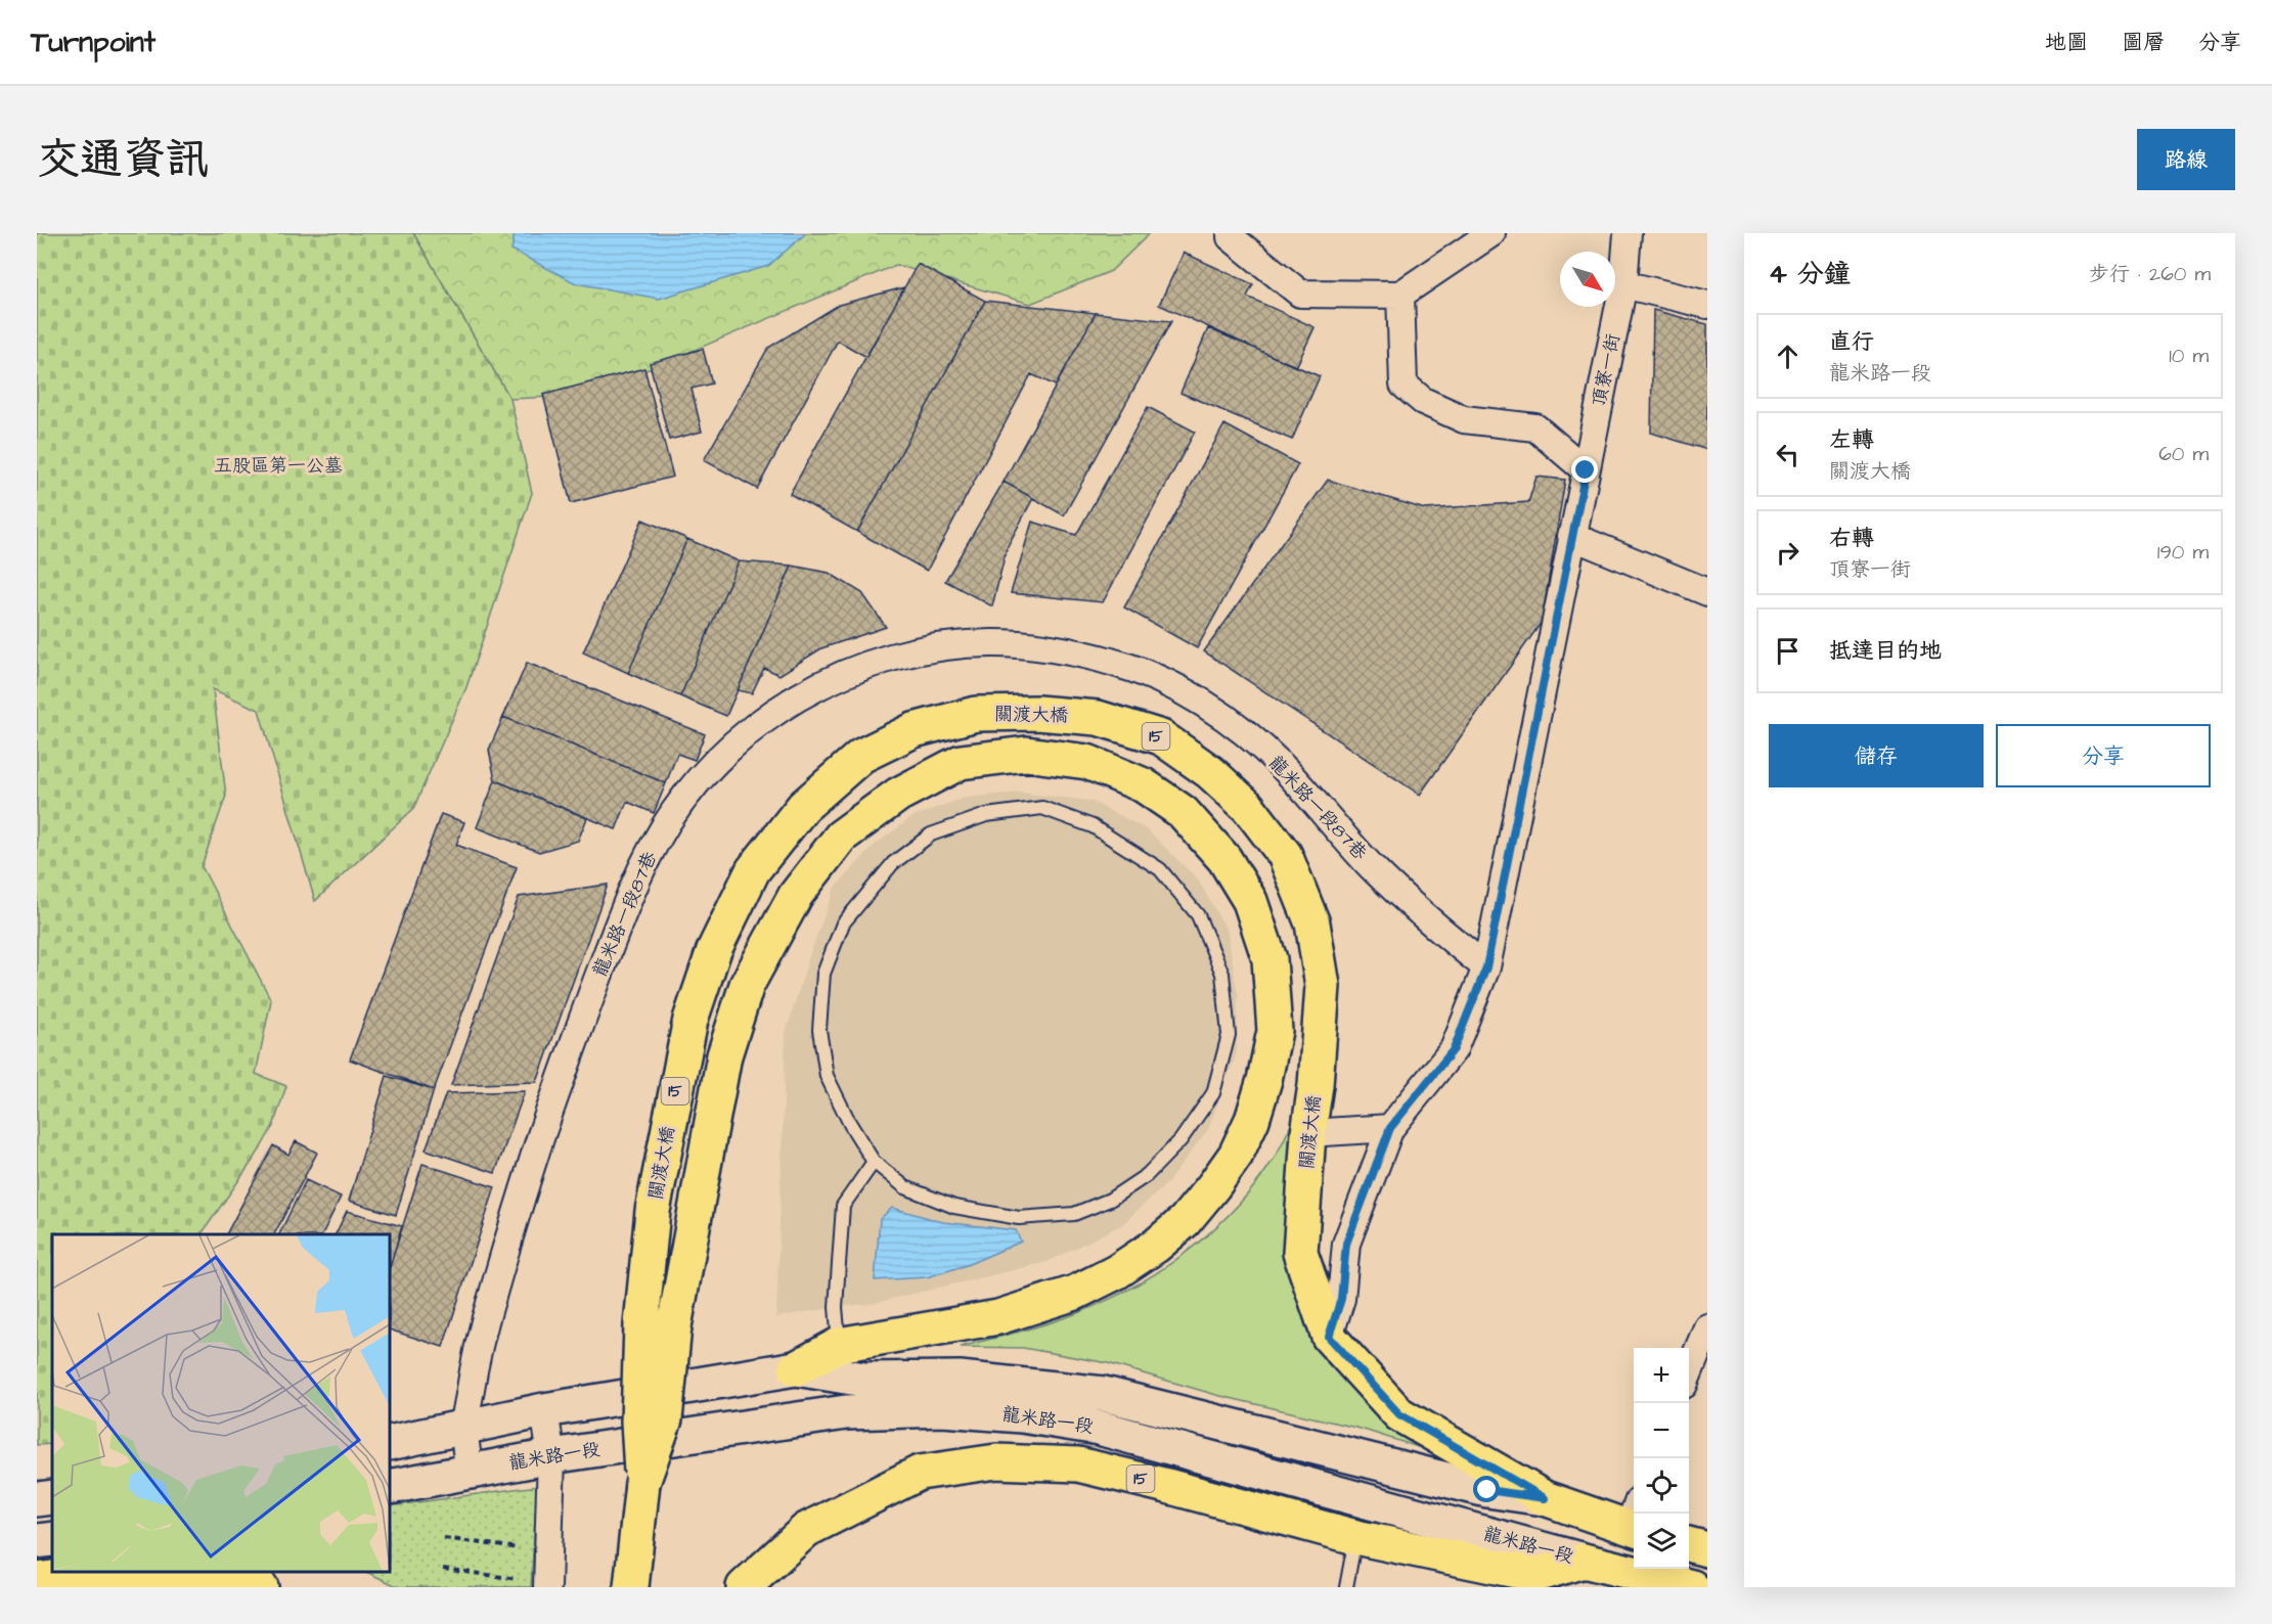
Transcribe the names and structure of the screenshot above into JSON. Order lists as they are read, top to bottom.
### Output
{
  "streets": {
    "main road": ["關渡大橋", "15", "龍米路一段"],
    "street": ["頂寮一街", "龍米路一段87巷"]
  },
  "crossings": [
    ["頂寮一街", "關渡大橋"],
    ["頂寮一街", "龍米路一段87巷"],
    ["關渡大橋", "龍米路一段"],
    ["15", "龍米路一段"],
    ["龍米路一段87巷", "龍米路一段"]
  ],
  "parks": ["五股區第一公墓"],
  "north": "bottom right",
  "page": {
    "header": "Turnpoint",
    "nav": ["地圖", "圖層", "分享"],
    "title": "交通資訊",
    "buttons": [
      "路線",
      ["儲存", "分享"]
    ],
    "heading": ["4 分鐘", "步行 · 260 m"],
    "list": [
      ["直行", "龍米路一段", "10 m"],
      ["左轉", "關渡大橋", "60 m"],
      ["右轉", "頂寮一街", "190 m"],
      "抵達目的地"
    ],
    "map_buttons": ["+", "−"]
  }
}
